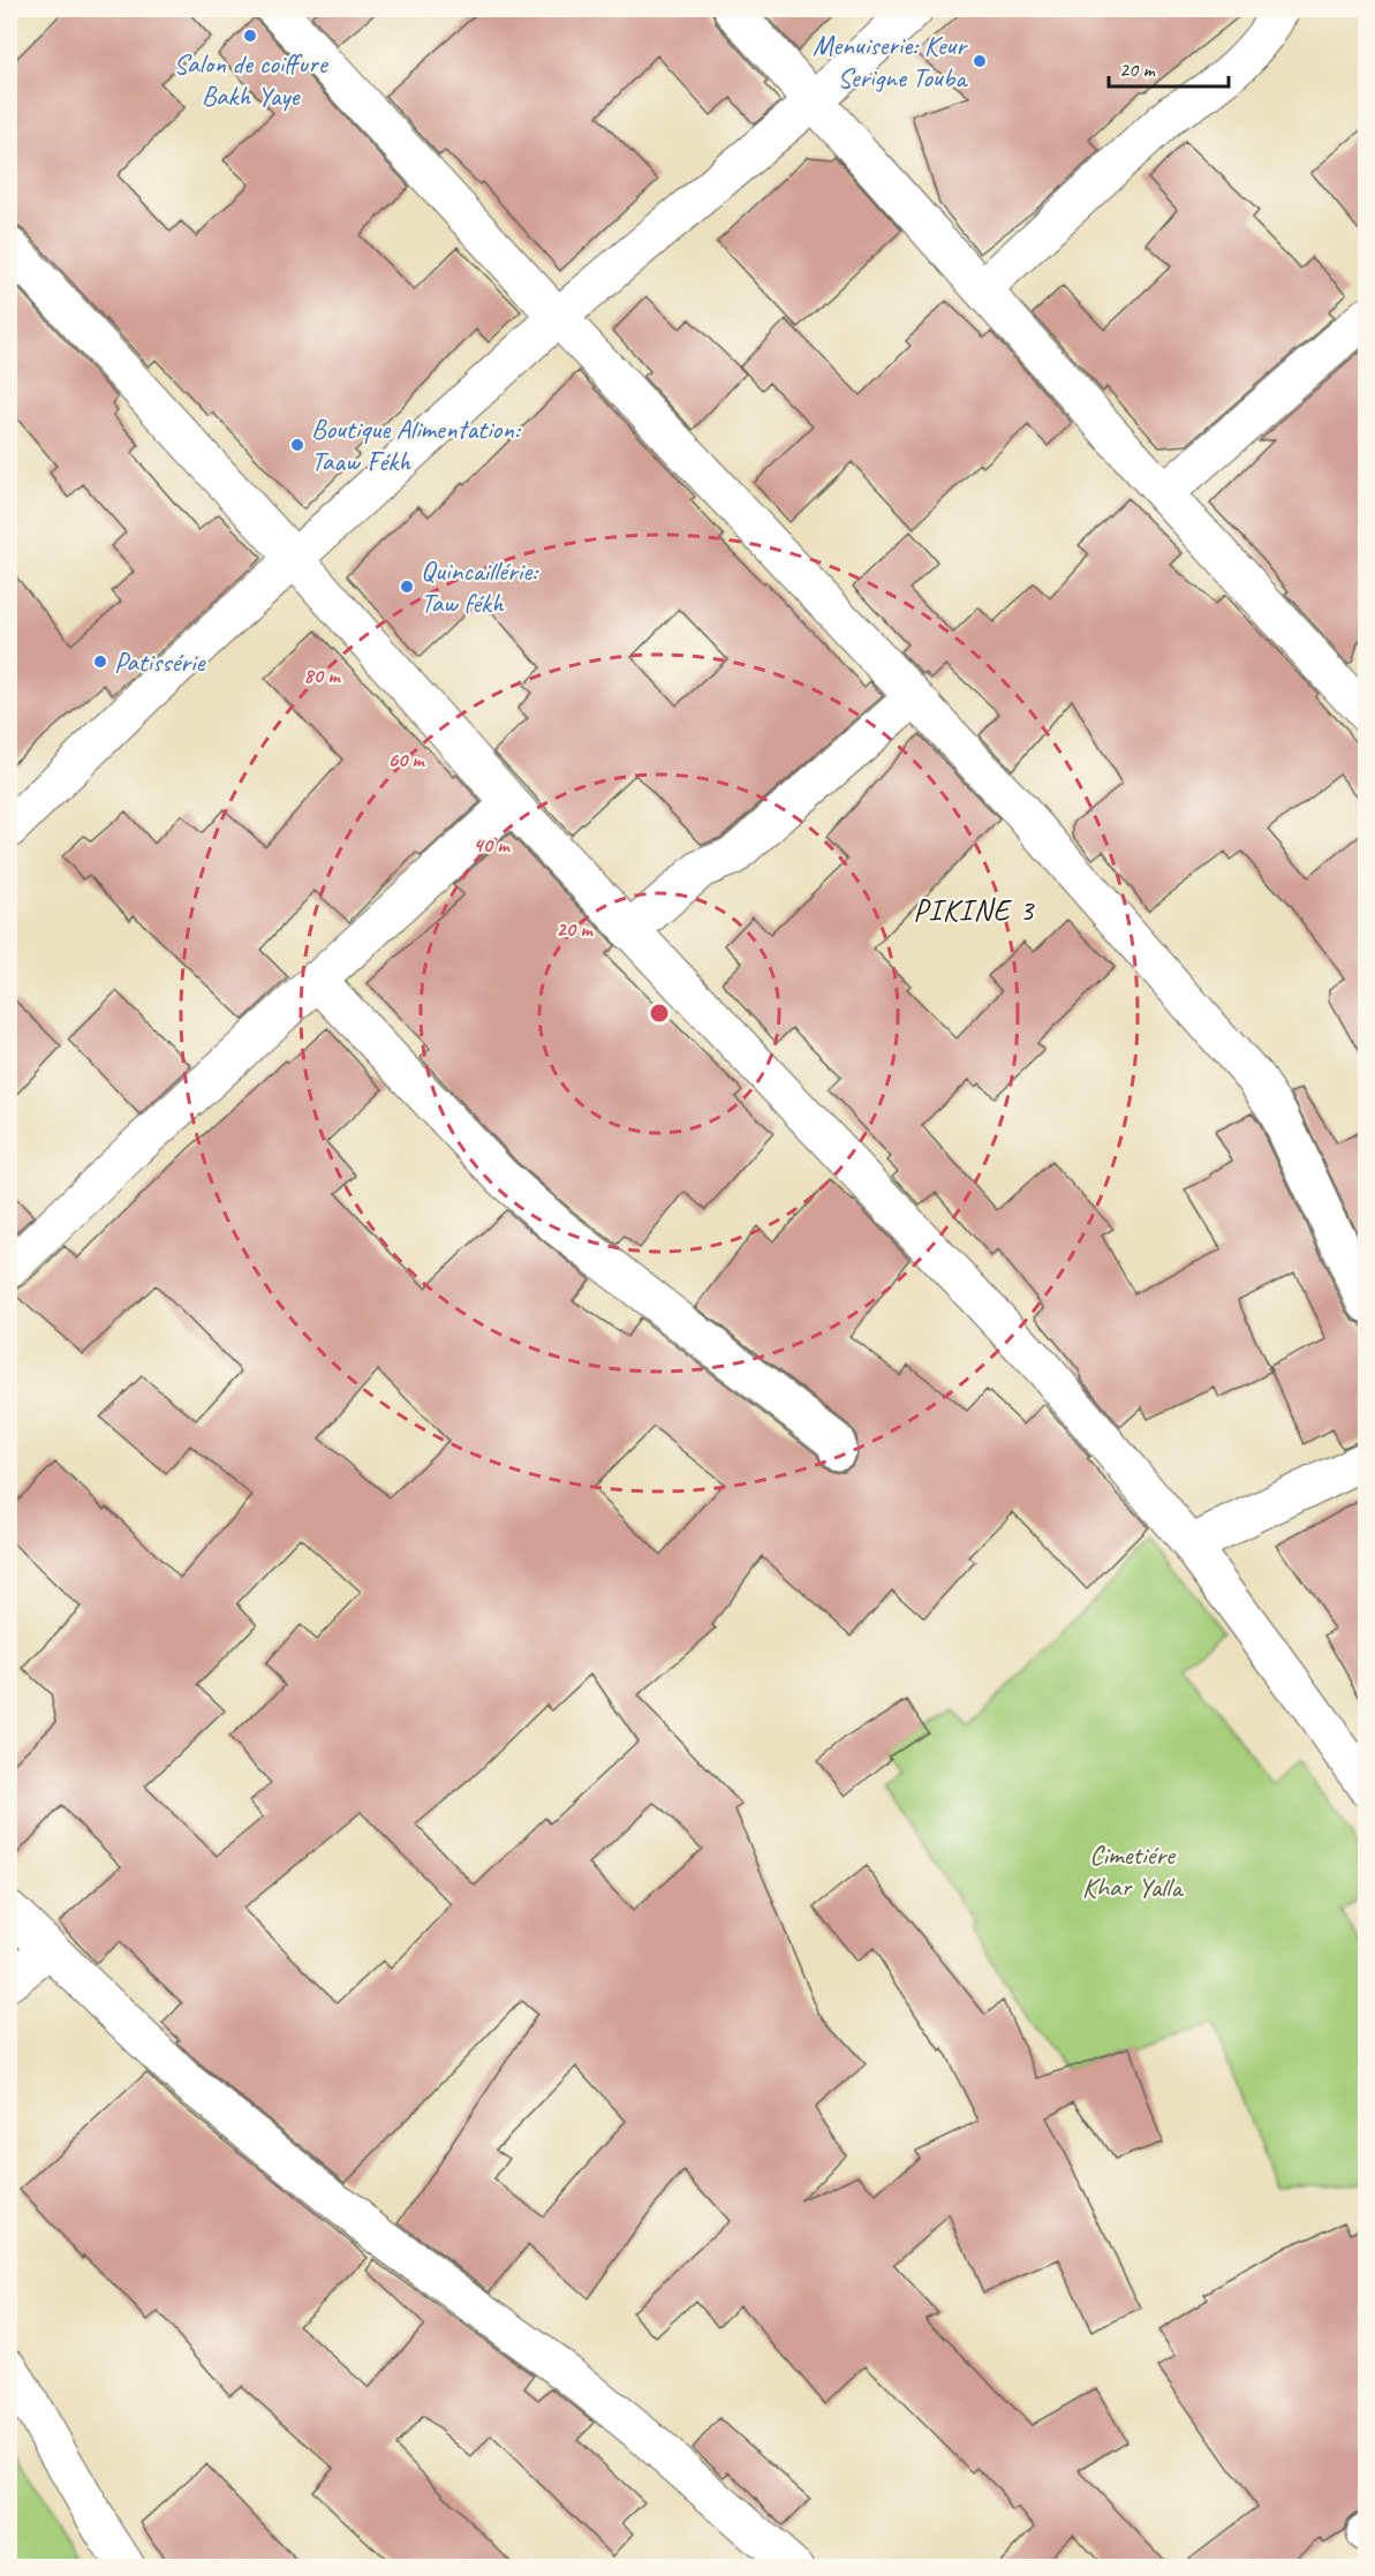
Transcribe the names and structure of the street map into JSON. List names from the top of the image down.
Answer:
{
  "districts": ["PIKINE 3"],
  "parks": ["Cimetiére Khar Yalla"],
  "places": [
    "Salon de coiffure Bakh Yaye",
    "Menuiserie: Keur Serigne Touba",
    "Boutique Alimentation: Taaw Fékh",
    "Quincaillérie: Taw fékh",
    "Patissérie"
  ],
  "scale_bar": "20 m",
  "rings": [
    "80 m",
    "60 m",
    "40 m",
    "20 m"
  ]
}
